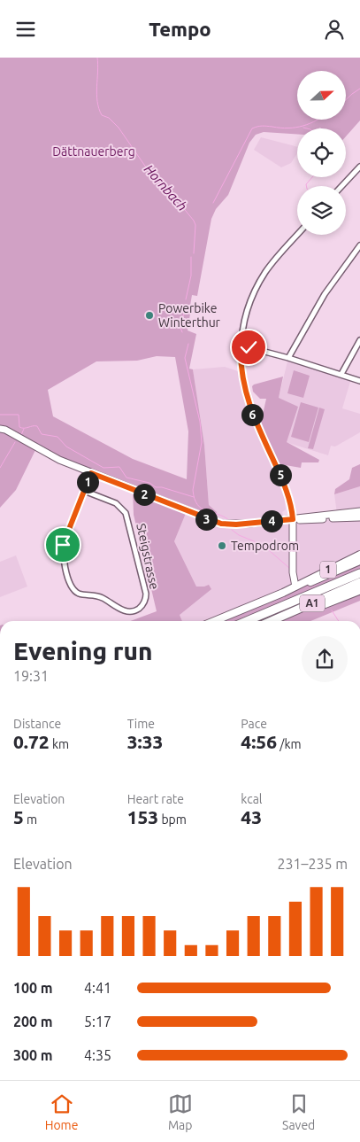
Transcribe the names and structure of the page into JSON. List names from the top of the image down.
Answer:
{
  "streets": {
    "highway": ["A1"],
    "main road": ["1"],
    "street": ["Steigstrasse"]
  },
  "water": ["Hornbach"],
  "parks": ["Dättnauerberg"],
  "places": ["Powerbike Winterthur", "Tempodrom"],
  "north": "right",
  "page": {
    "header": "Tempo",
    "pins": [
      "6",
      "5",
      "1",
      "2",
      "3",
      "4"
    ],
    "heading": ["Evening run", "19:31"],
    "stats": [
      ["Distance", "0.72 km"],
      ["Time", "3:33"],
      ["Pace", "4:56 /km"],
      ["Elevation", "5 m"],
      ["Heart rate", "153 bpm"],
      ["kcal", "43"]
    ],
    "chart": ["Elevation", "231–235 m"],
    "list": [
      {
        "name": "100 m",
        "note": "4:41"
      },
      {
        "name": "200 m",
        "note": "5:17"
      },
      {
        "name": "300 m",
        "note": "4:35"
      }
    ],
    "tabs": ["Home", "Map", "Saved"]
  }
}
